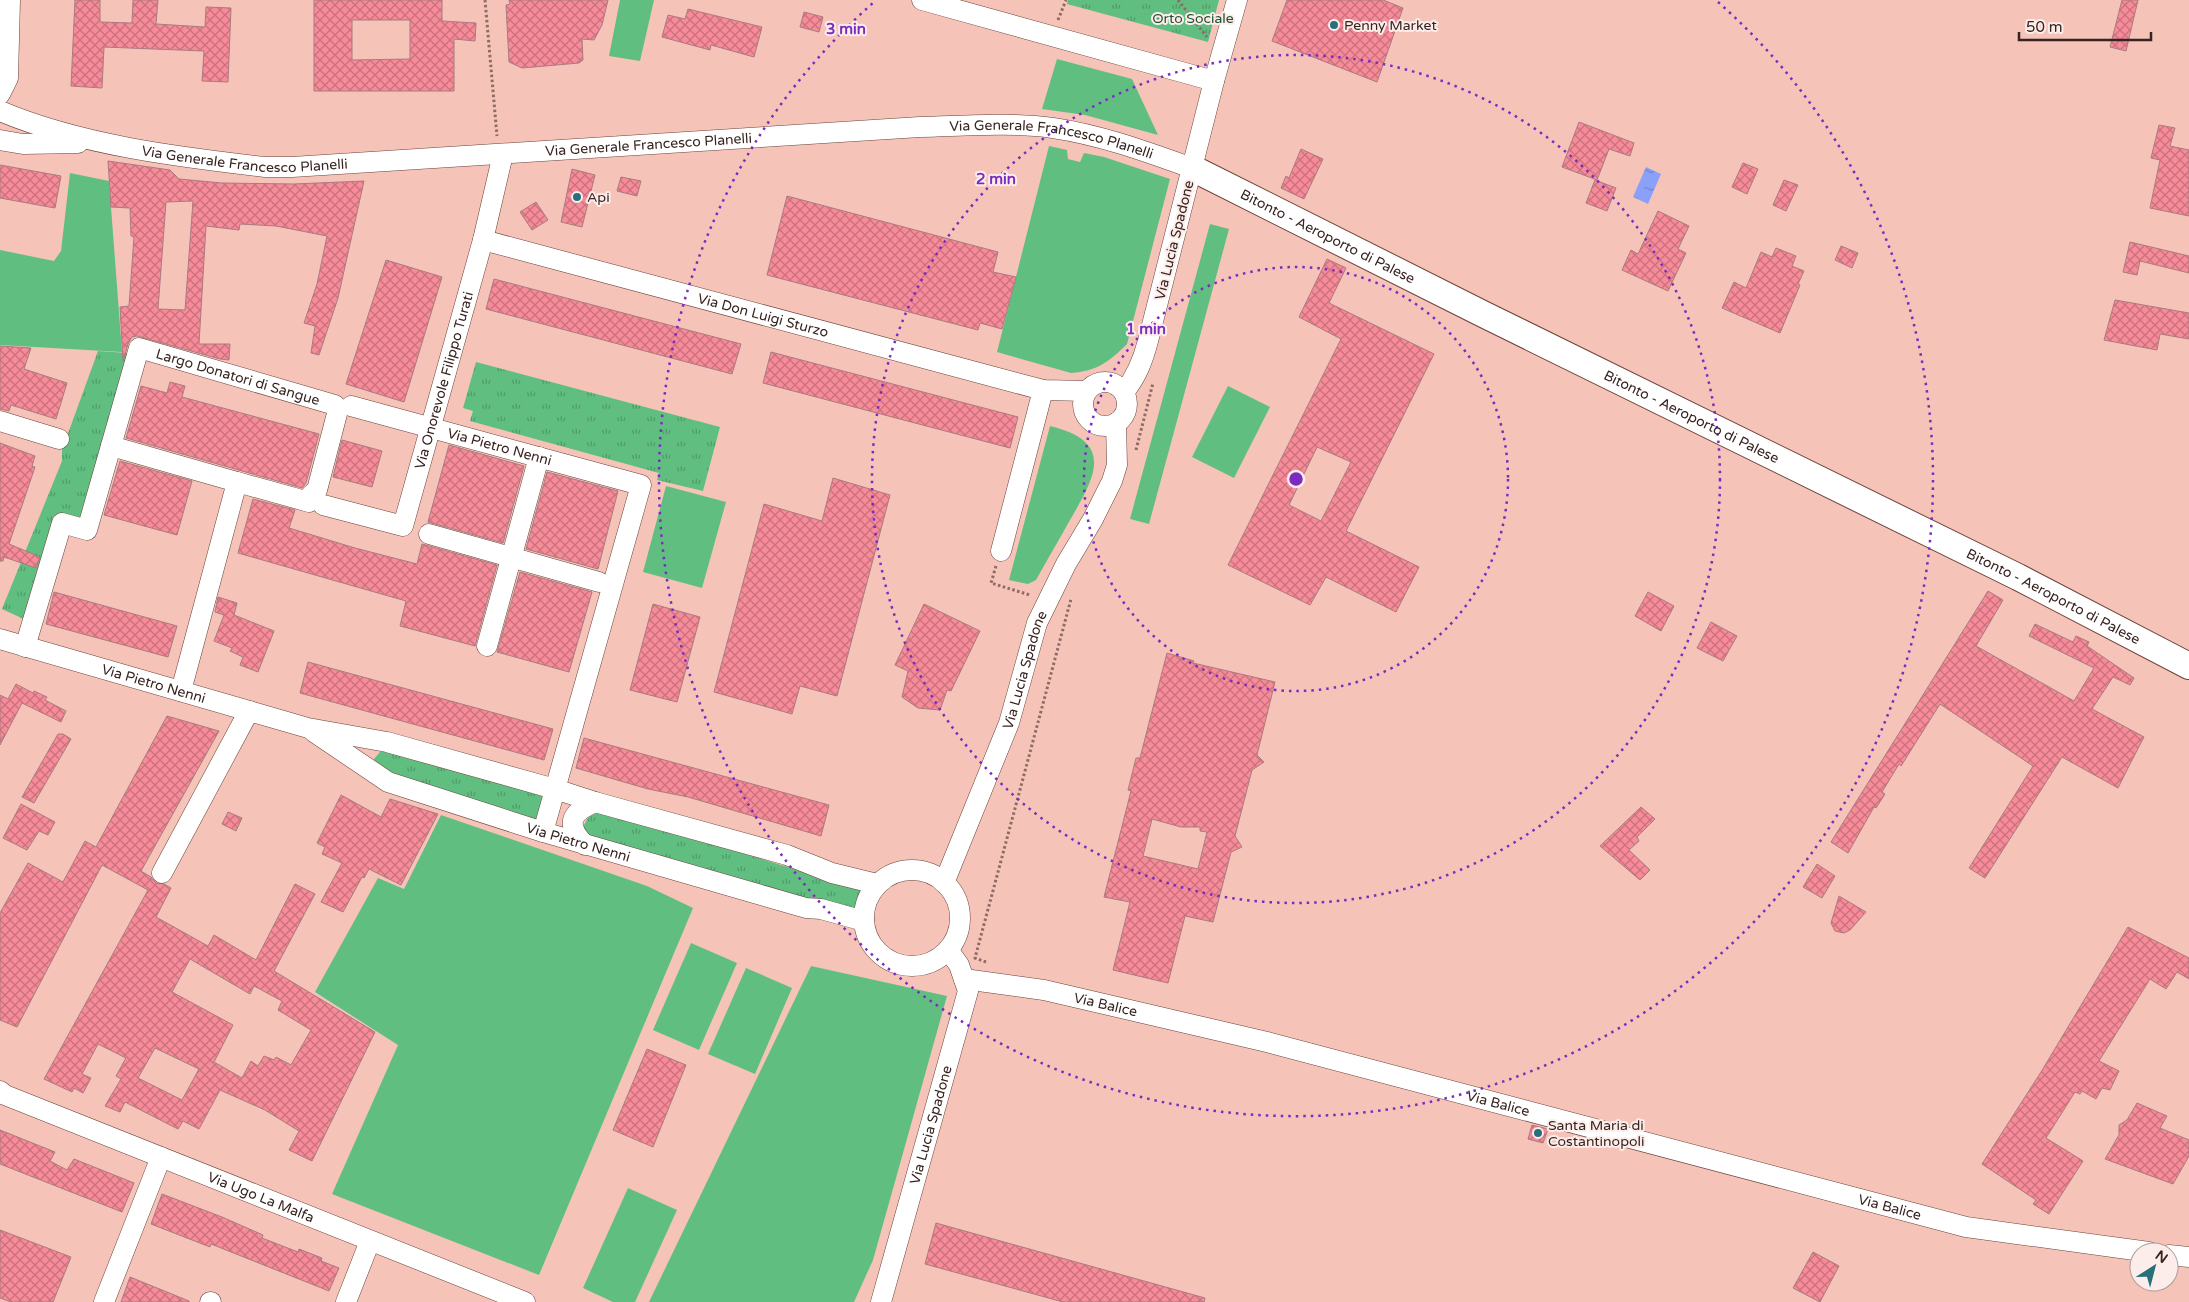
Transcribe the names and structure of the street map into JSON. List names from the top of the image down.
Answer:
{
  "streets": {
    "main road": ["Bitonto - Aeroporto di Palese"],
    "street": [
      "Via Generale Francesco Planelli",
      "Via Lucia Spadone",
      "Via Don Luigi Sturzo",
      "Largo Donatori di Sangue",
      "Via Onorevole Filippo Turati",
      "Via Pietro Nenni",
      "Via Balice",
      "Via Ugo La Malfa"
    ]
  },
  "crossings": [
    ["Via Generale Francesco Planelli", "Bitonto - Aeroporto di Palese"],
    ["Via Generale Francesco Planelli", "Via Lucia Spadone"],
    ["Via Generale Francesco Planelli", "Via Onorevole Filippo Turati"],
    ["Bitonto - Aeroporto di Palese", "Via Lucia Spadone"],
    ["Via Lucia Spadone", "Via Pietro Nenni"],
    ["Via Lucia Spadone", "Via Balice"],
    ["Via Don Luigi Sturzo", "Via Onorevole Filippo Turati"],
    ["Largo Donatori di Sangue", "Via Pietro Nenni"],
    ["Via Onorevole Filippo Turati", "Via Pietro Nenni"]
  ],
  "parks": ["Orto Sociale"],
  "places": ["Penny Market", "Api", "Santa Maria di Costantinopoli"],
  "scale_bar": "50 m",
  "north": "top right",
  "rings": ["3 min", "2 min", "1 min"]
}
